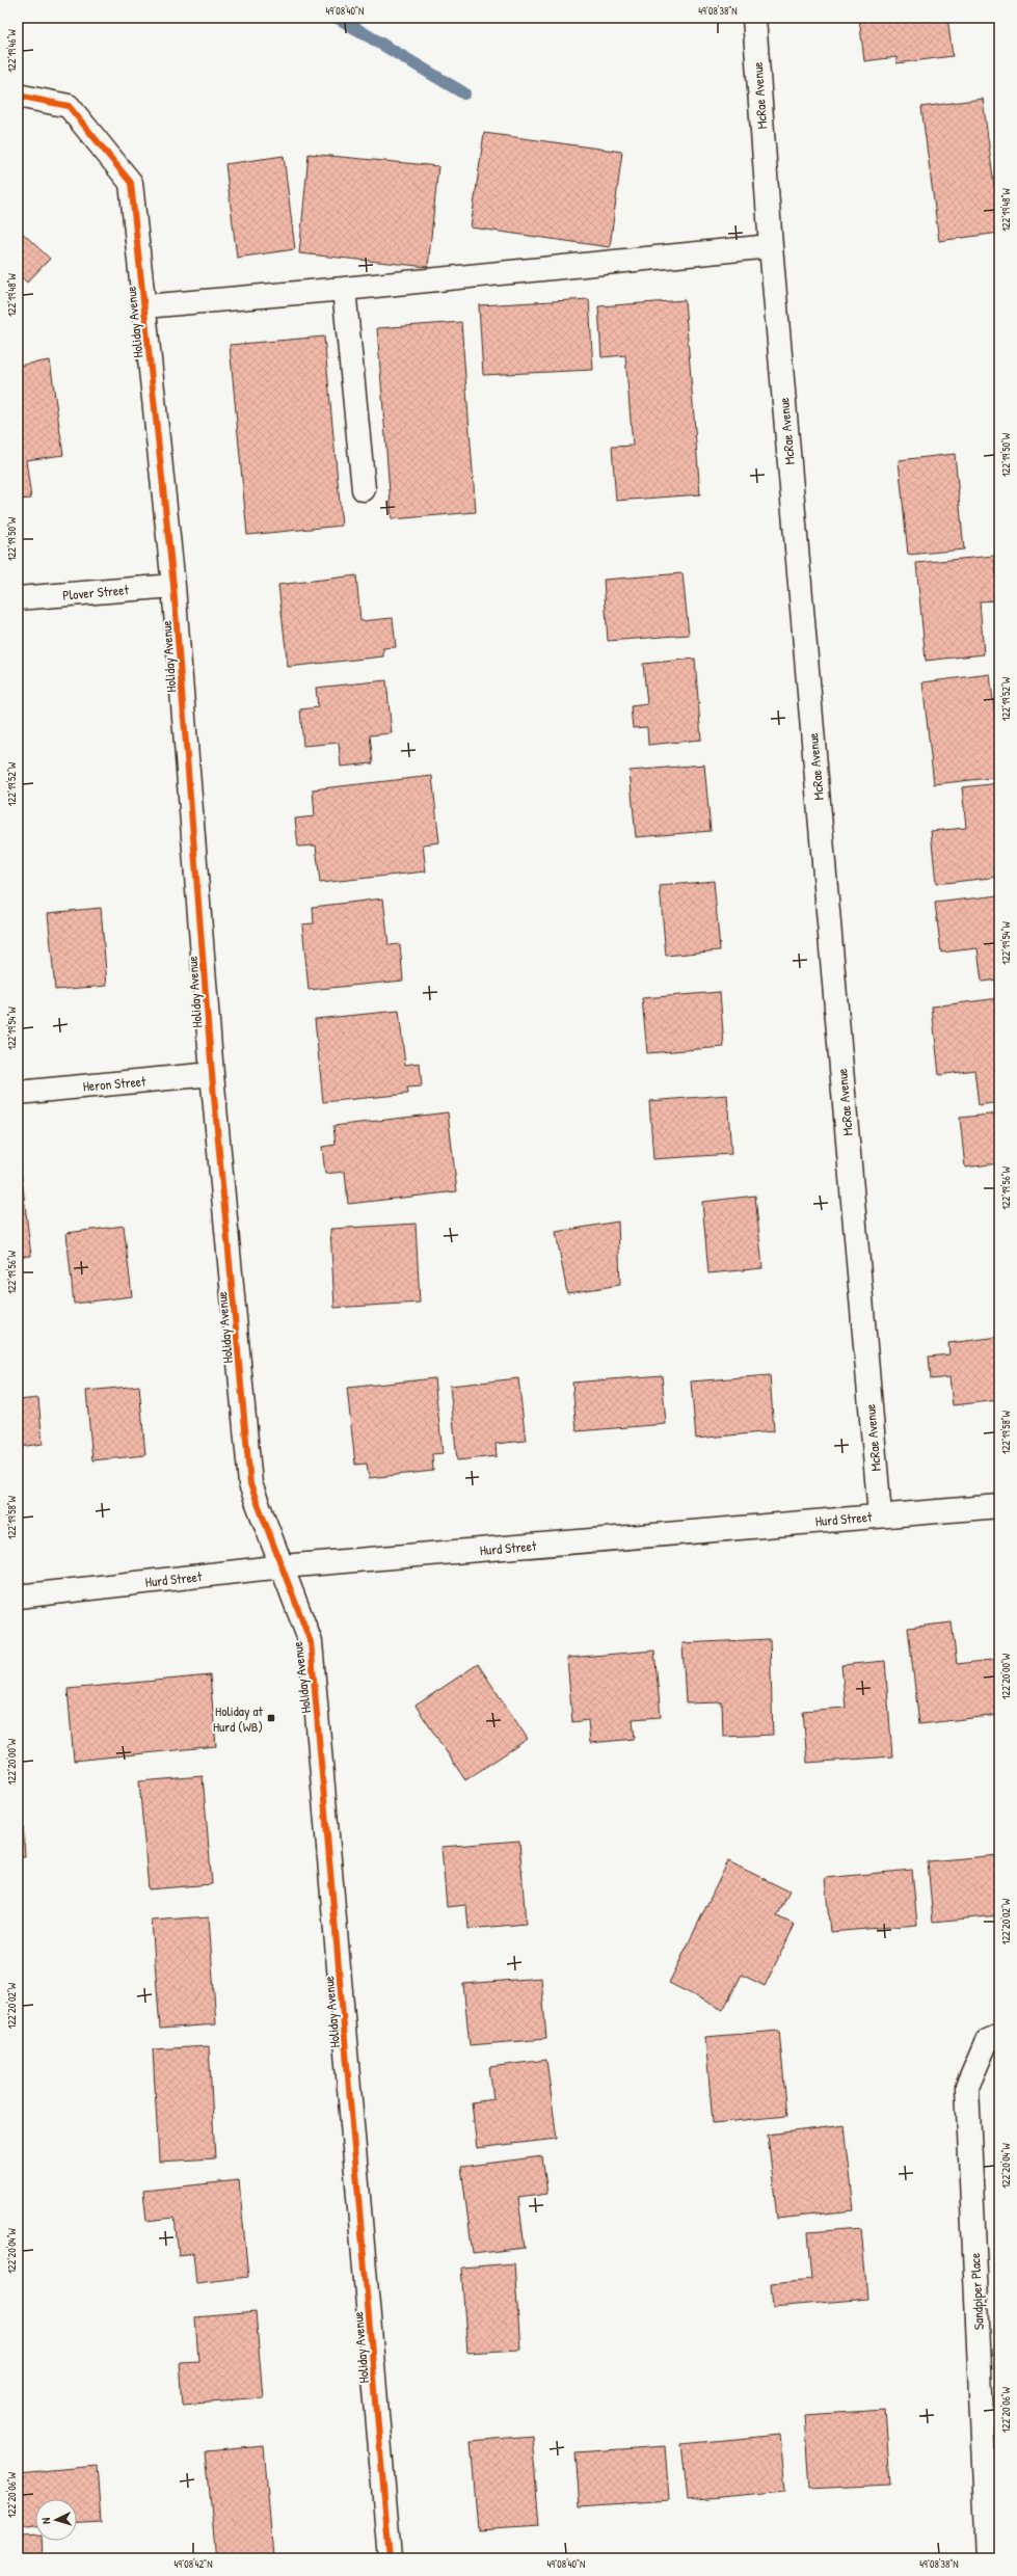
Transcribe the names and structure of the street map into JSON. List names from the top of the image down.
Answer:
{
  "streets": {
    "street": [
      "McRae Avenue",
      "Holiday Avenue",
      "Plover Street",
      "Heron Street",
      "Hurd Street",
      "Sandpiper Place"
    ]
  },
  "crossings": [
    ["McRae Avenue", "Hurd Street"],
    ["Holiday Avenue", "Plover Street"],
    ["Holiday Avenue", "Heron Street"],
    ["Holiday Avenue", "Hurd Street"]
  ],
  "places": {
    "transit": ["Holiday at Hurd (WB)"]
  },
  "north": "left",
  "coordinates": [
    "49°08'40\"N",
    "49°08'38\"N",
    "122°19'46\"W",
    "122°19'48\"W",
    "122°19'50\"W",
    "122°19'52\"W",
    "122°19'54\"W",
    "122°19'56\"W",
    "122°19'58\"W",
    "122°20'00\"W",
    "122°20'02\"W",
    "122°20'04\"W",
    "122°20'06\"W",
    "49°08'42\"N"
  ]
}
